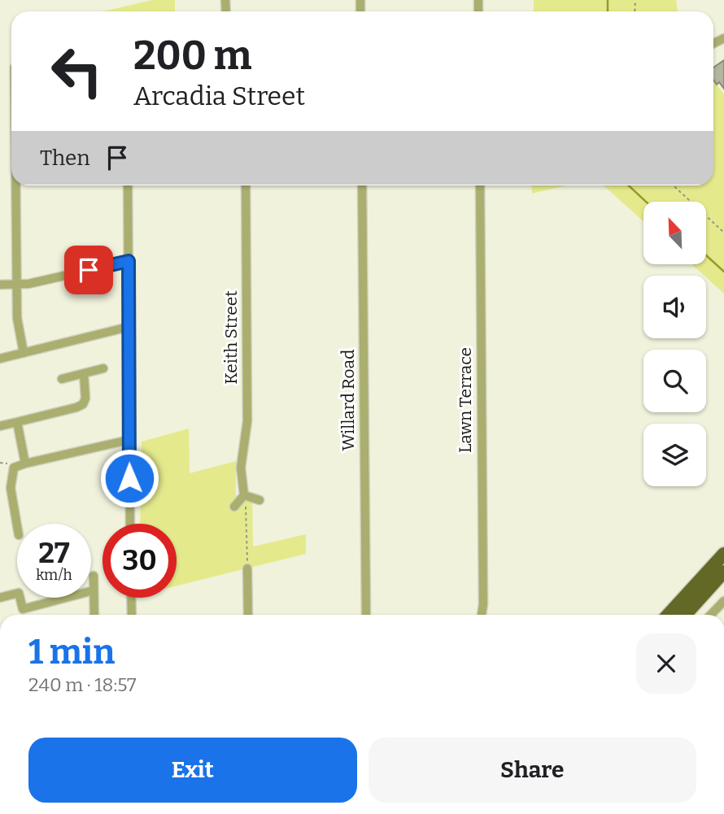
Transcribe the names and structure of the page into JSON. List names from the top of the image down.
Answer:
{
  "streets": {
    "street": ["Keith Street", "Willard Road", "Lawn Terrace"]
  },
  "north": "top left",
  "page": {
    "turn": ["200 m", "Arcadia Street"],
    "then": "Then",
    "speed": "27 km/h",
    "limit": "30",
    "heading": ["1 min", "240 m · 18:57"],
    "buttons": ["Exit", "Share"]
  }
}
